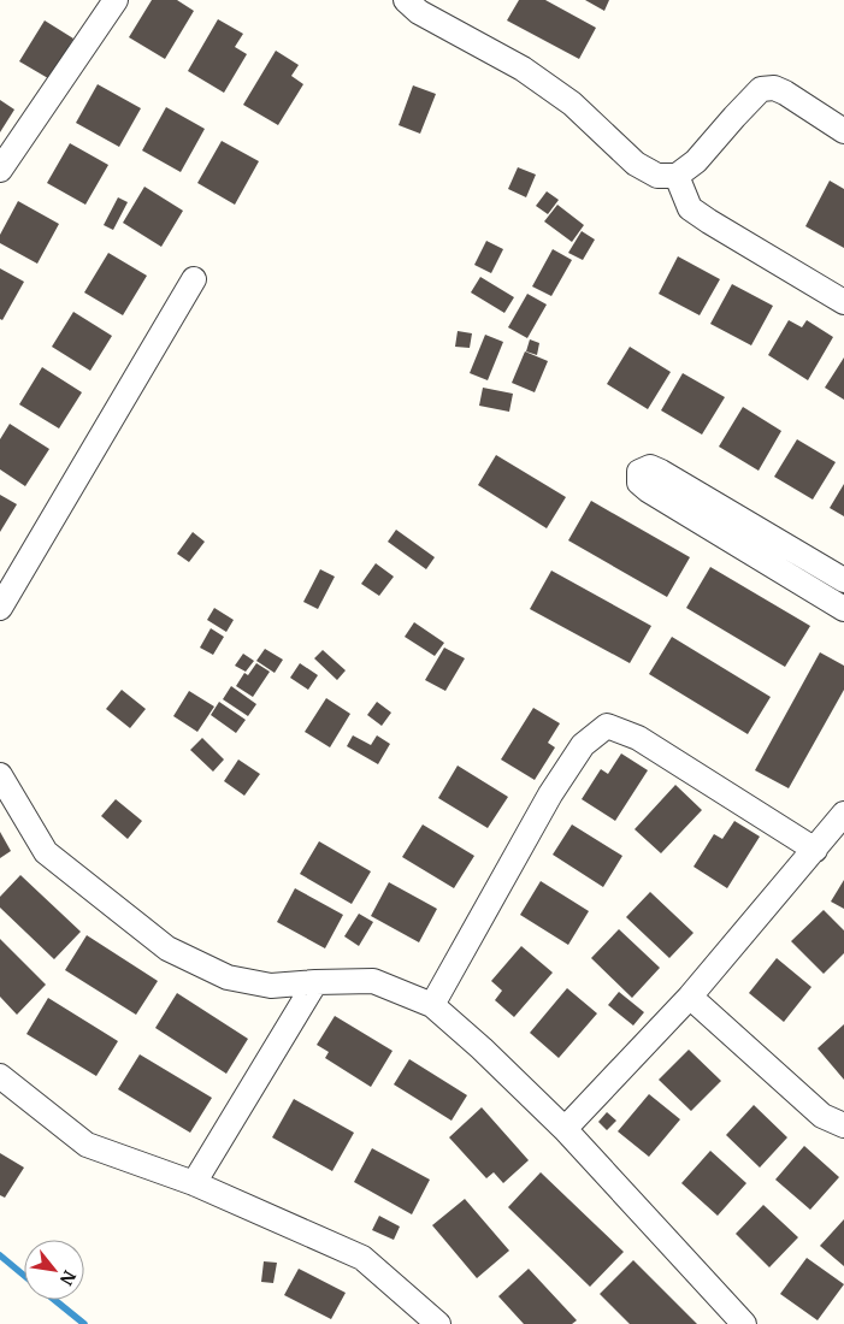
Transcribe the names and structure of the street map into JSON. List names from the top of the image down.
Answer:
{
  "north": "bottom right"
}
